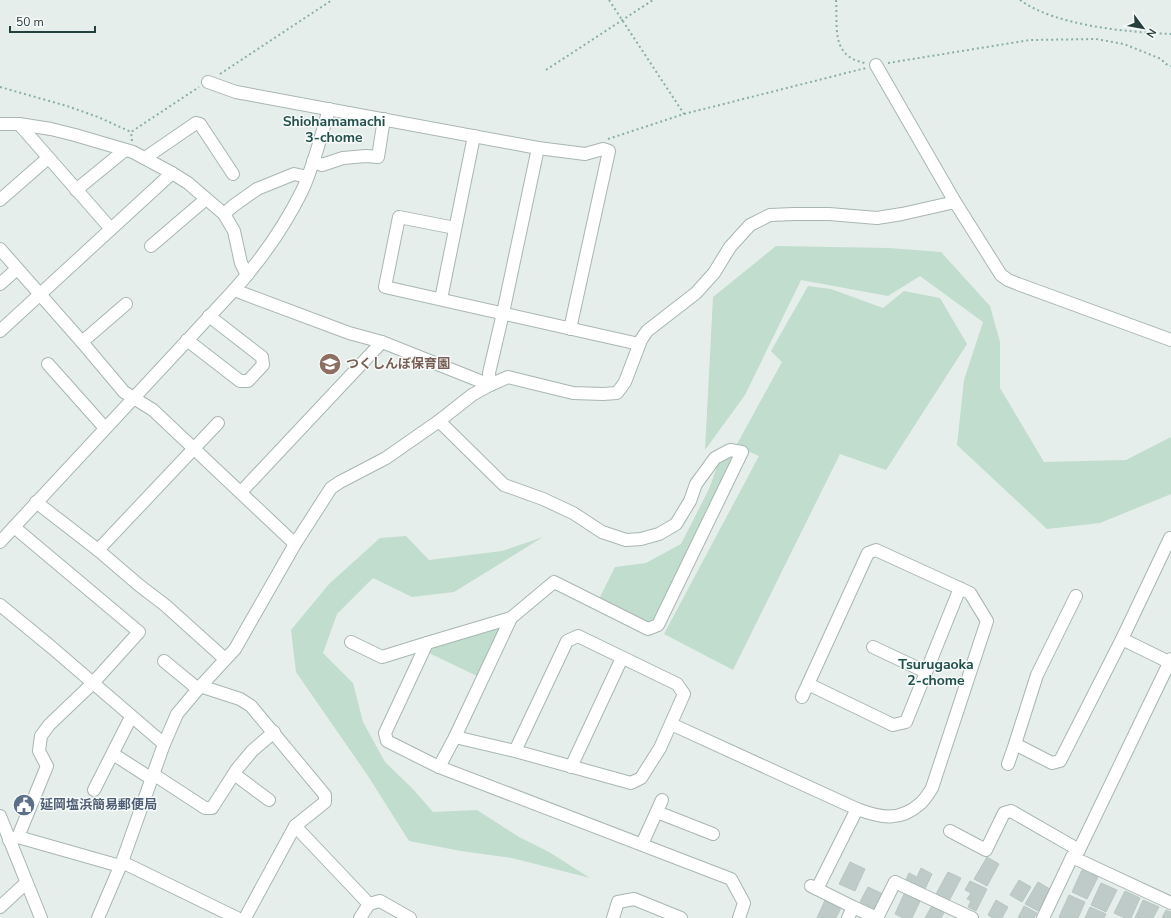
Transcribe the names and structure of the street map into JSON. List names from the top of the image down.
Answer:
{
  "districts": ["Shiohamamachi 3-chome", "Tsurugaoka 2-chome"],
  "places": {
    "school or university": ["つくしんぼ保育園"],
    "public building": ["延岡塩浜簡易郵便局"]
  },
  "scale_bar": "50 m",
  "north": "bottom right"
}
